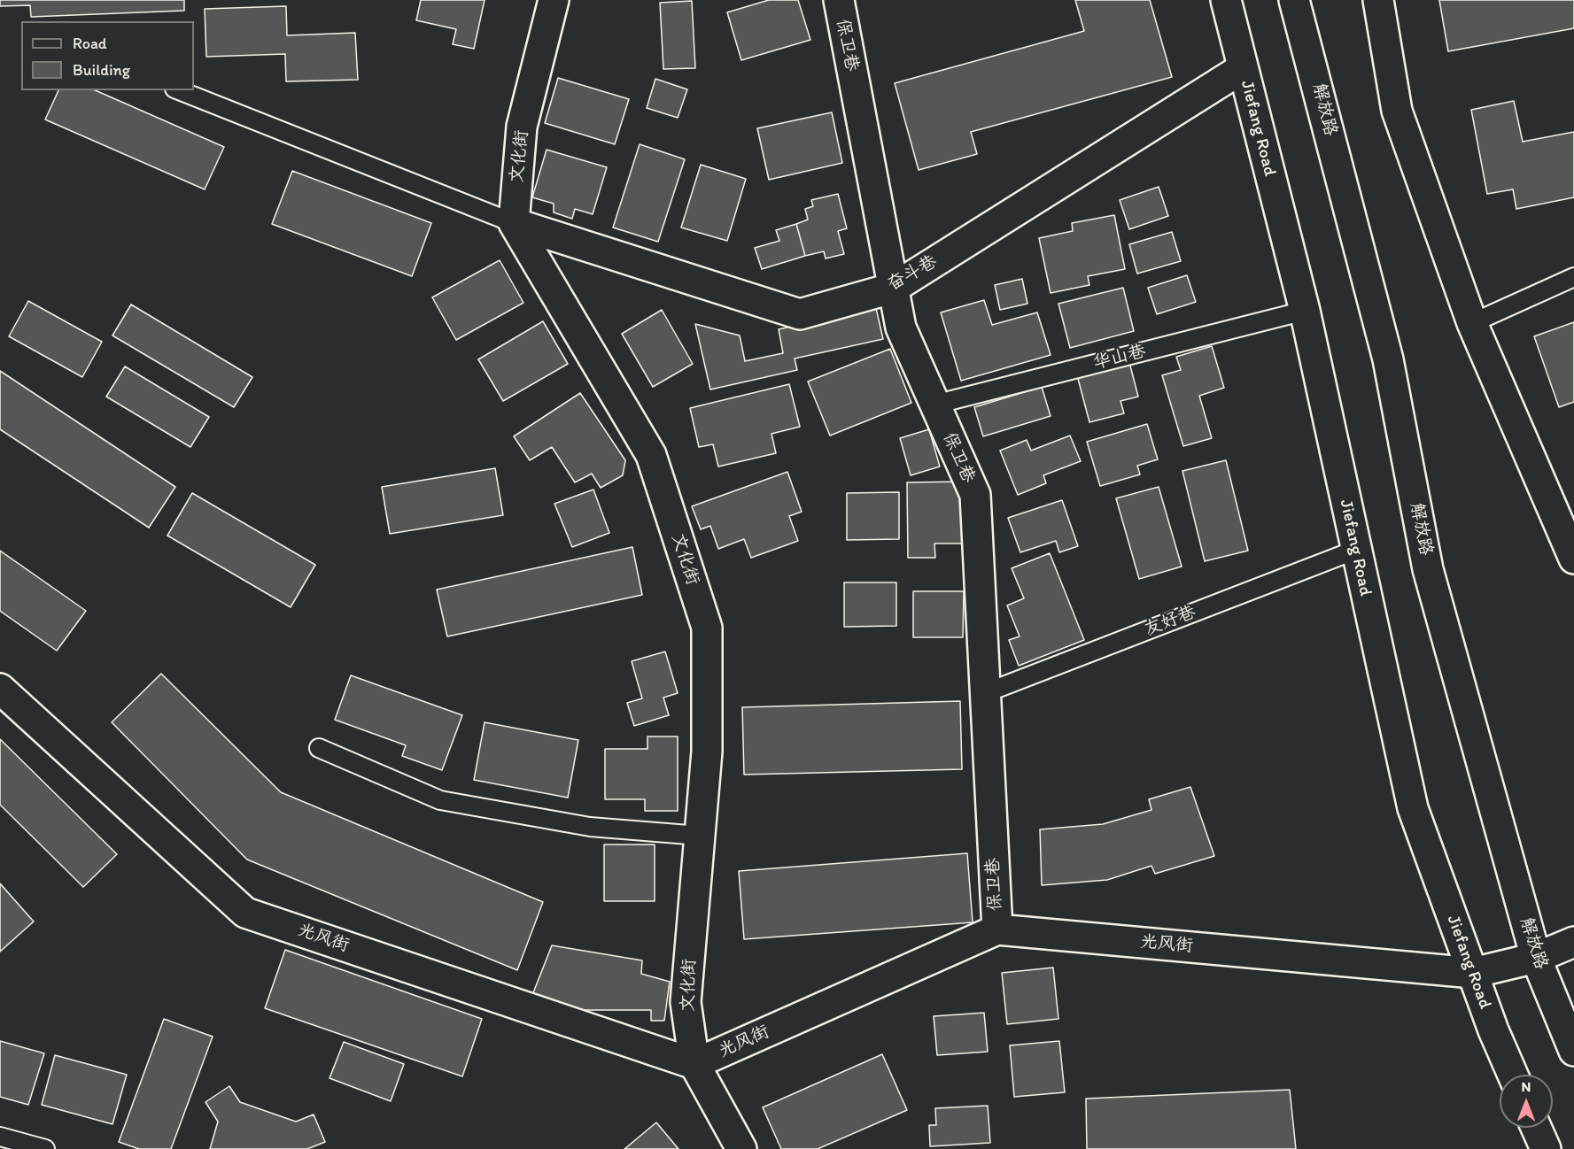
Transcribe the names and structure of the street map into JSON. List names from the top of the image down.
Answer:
{
  "streets": {
    "street": [
      "保卫巷",
      "解放路",
      "Jiefang Road",
      "文化街",
      "奋斗巷",
      "光风街"
    ],
    "lane": ["华山巷", "友好巷"]
  },
  "crossings": [
    ["保卫巷", "奋斗巷"],
    ["保卫巷", "华山巷"],
    ["保卫巷", "友好巷"],
    ["保卫巷", "光风街"],
    ["解放路", "光风街"],
    ["Jiefang Road", "奋斗巷"],
    ["Jiefang Road", "华山巷"],
    ["Jiefang Road", "友好巷"],
    ["Jiefang Road", "光风街"],
    ["文化街", "奋斗巷"],
    ["文化街", "光风街"]
  ],
  "legend": ["Road", "Building"],
  "north": "top"
}
